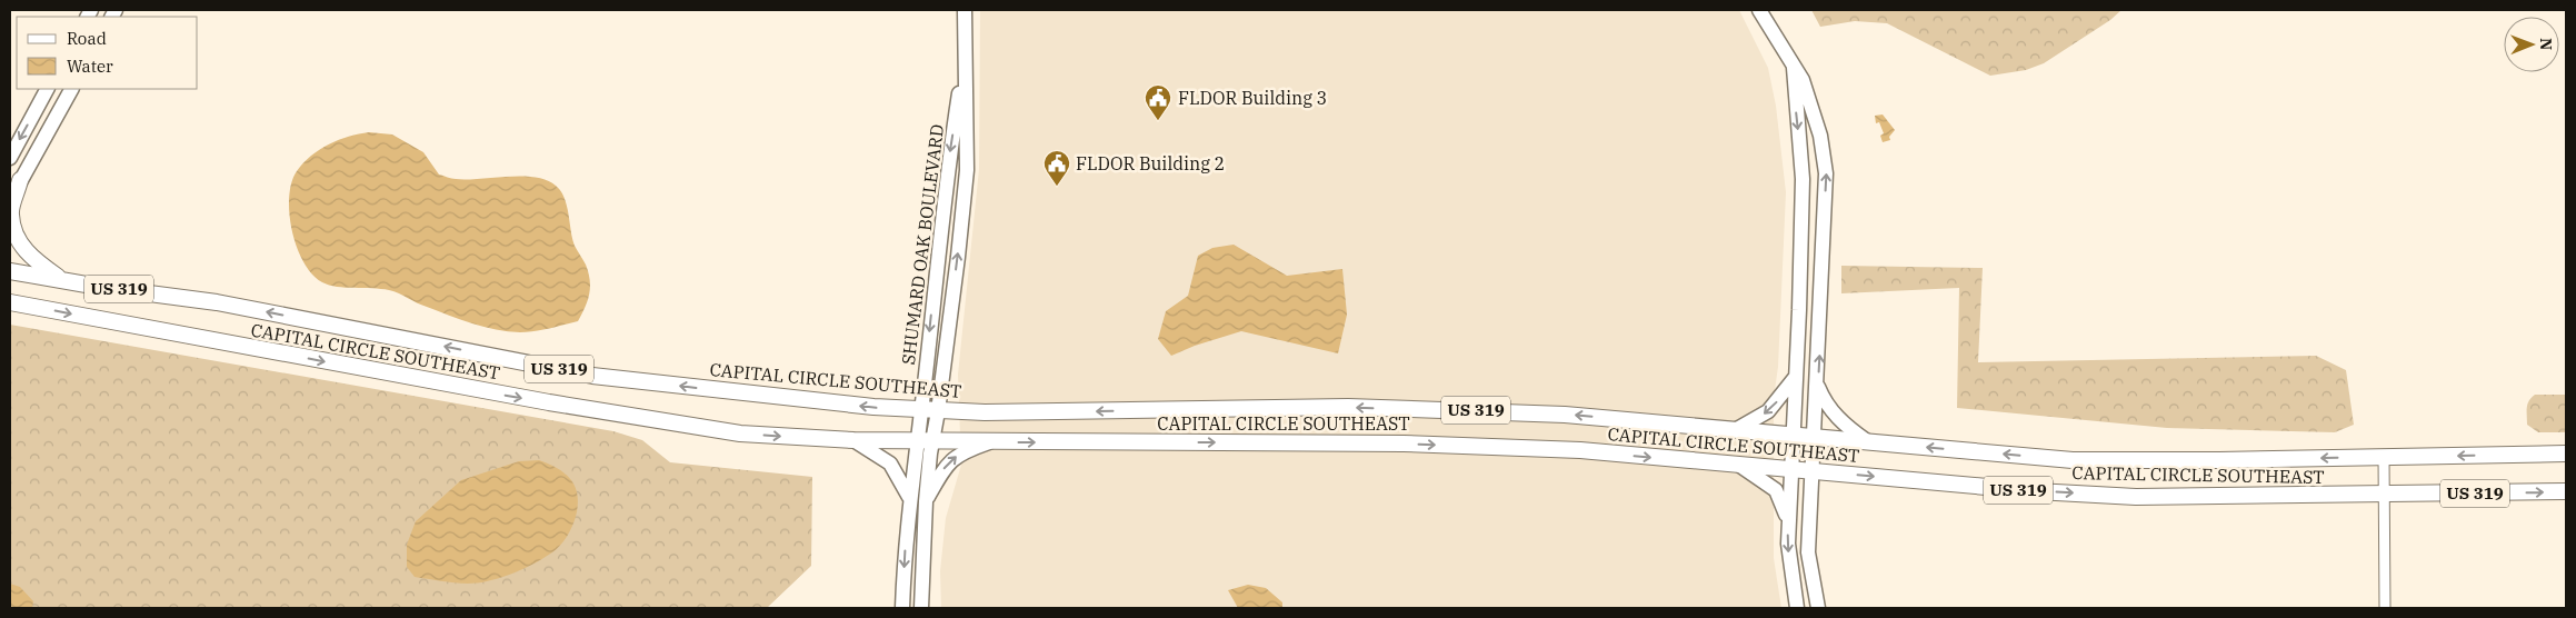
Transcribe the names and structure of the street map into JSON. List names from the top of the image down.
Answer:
{
  "streets": {
    "main road": ["US 319", "CAPITAL CIRCLE SOUTHEAST"],
    "street": ["SHUMARD OAK BOULEVARD"]
  },
  "crossings": [
    ["SHUMARD OAK BOULEVARD", "CAPITAL CIRCLE SOUTHEAST"]
  ],
  "places": {
    "public building": ["FLDOR Building 3", "FLDOR Building 2"]
  },
  "legend": ["Road", "Water"],
  "north": "right"
}
